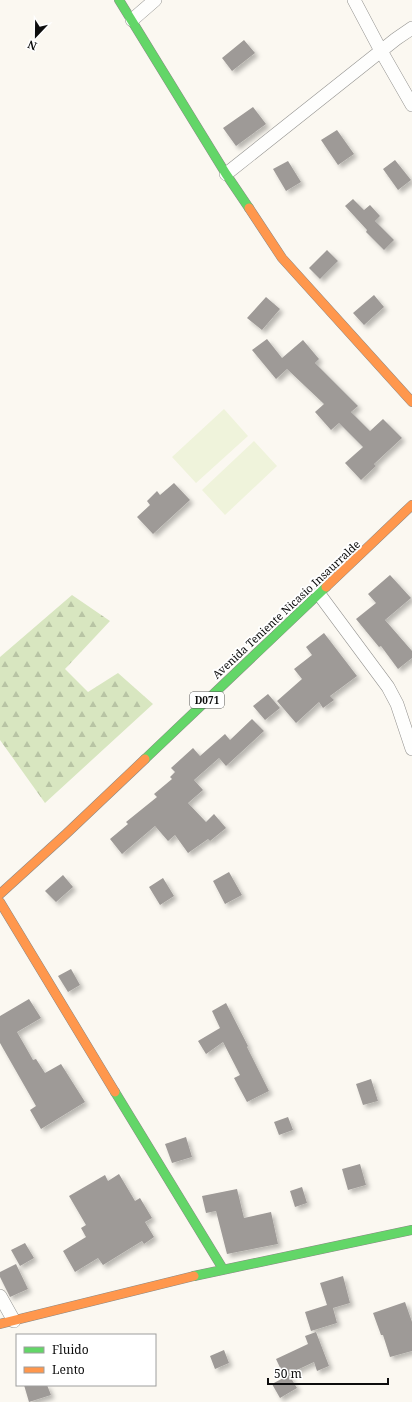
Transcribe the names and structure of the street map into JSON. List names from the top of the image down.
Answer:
{
  "streets": {
    "street": ["Avenida Teniente Nicasio Insaurralde", "D071"]
  },
  "legend": ["Fluido", "Lento"],
  "scale_bar": "50 m",
  "north": "bottom"
}
